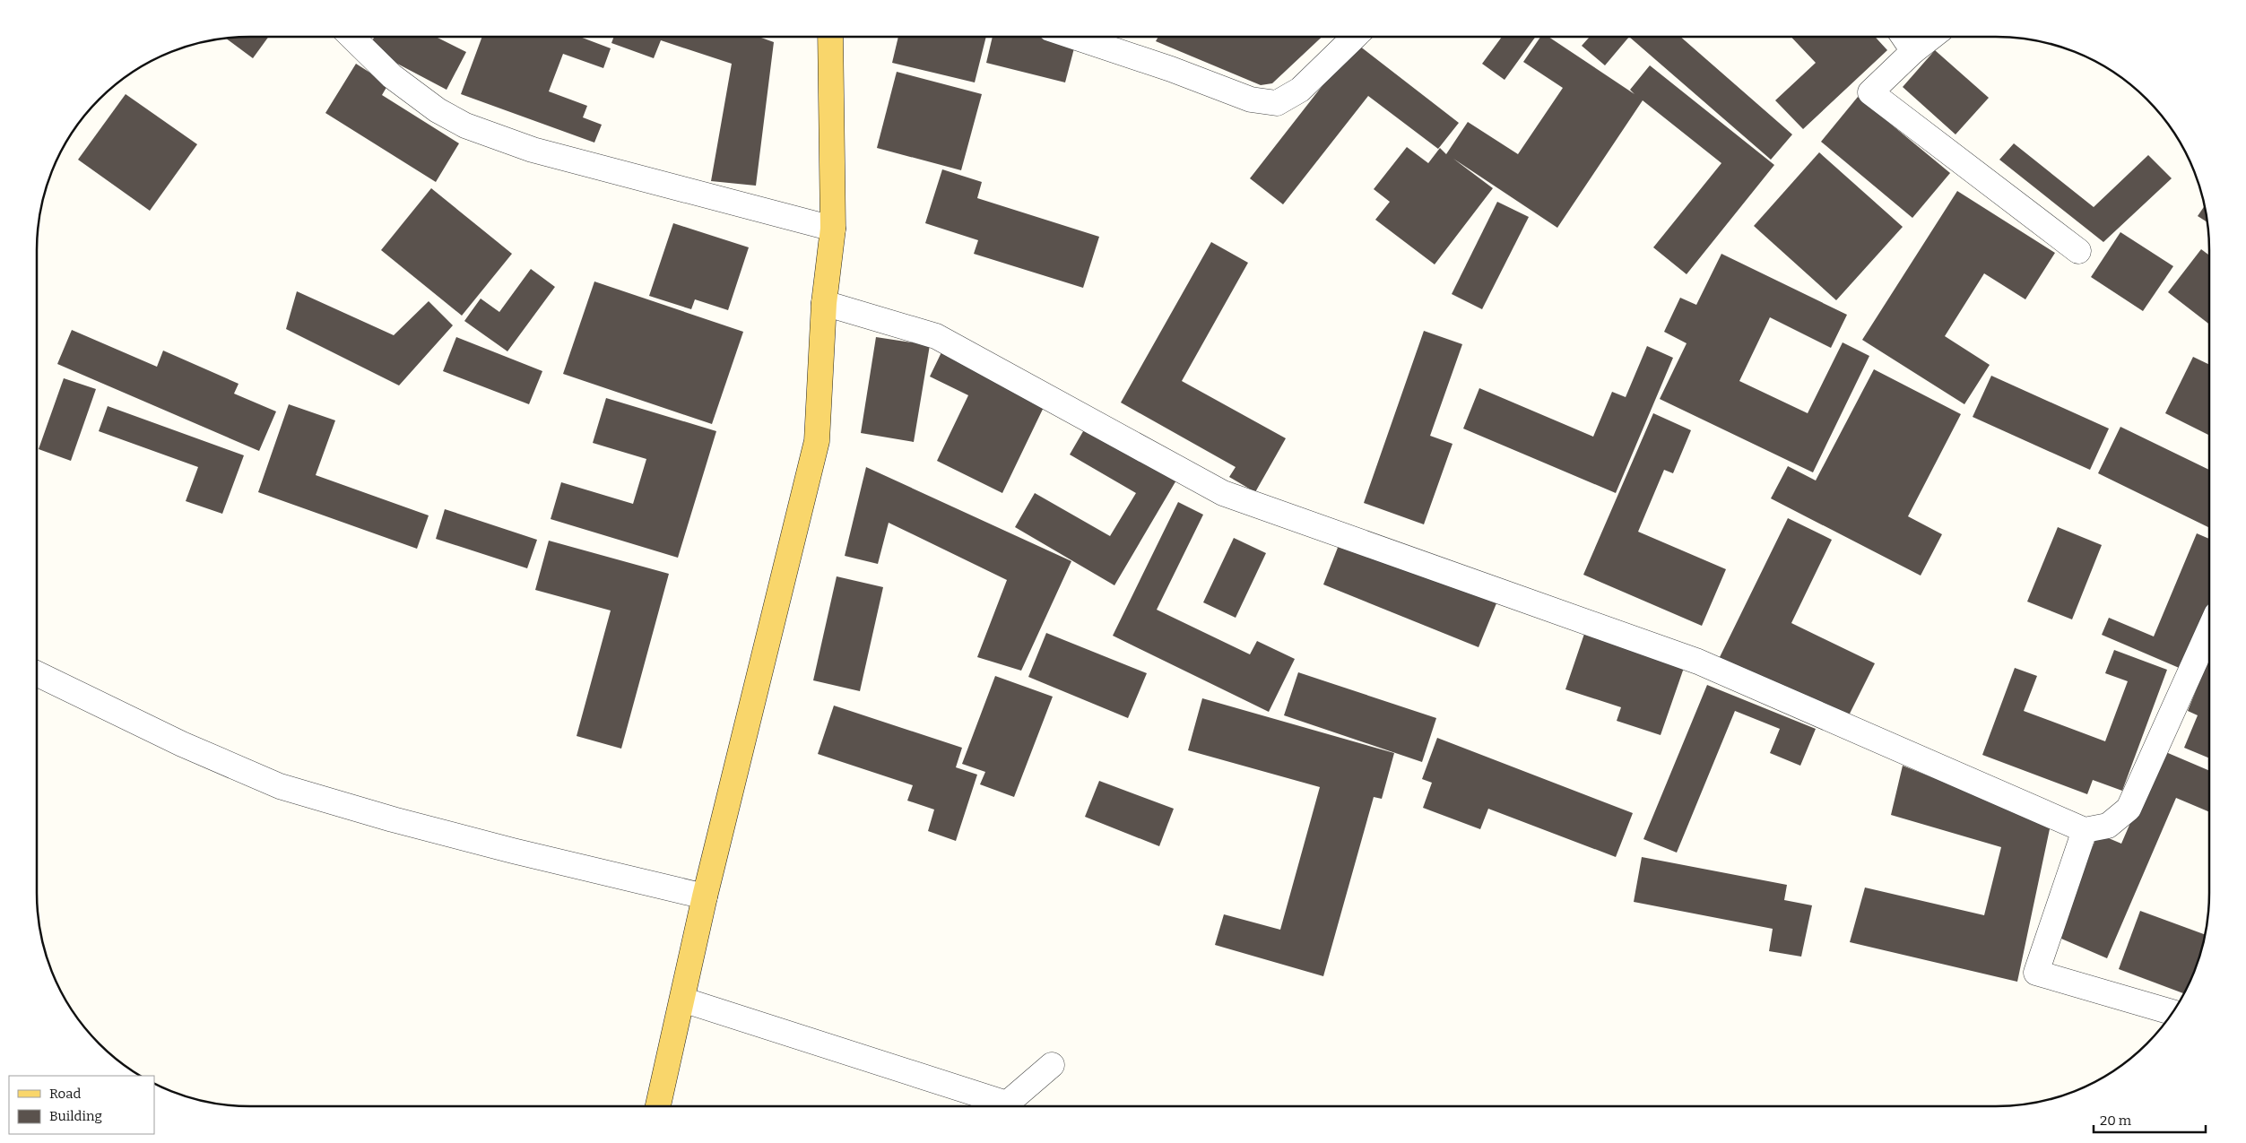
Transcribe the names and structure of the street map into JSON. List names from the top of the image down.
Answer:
{
  "legend": ["Road", "Building"],
  "scale_bar": "20 m"
}
